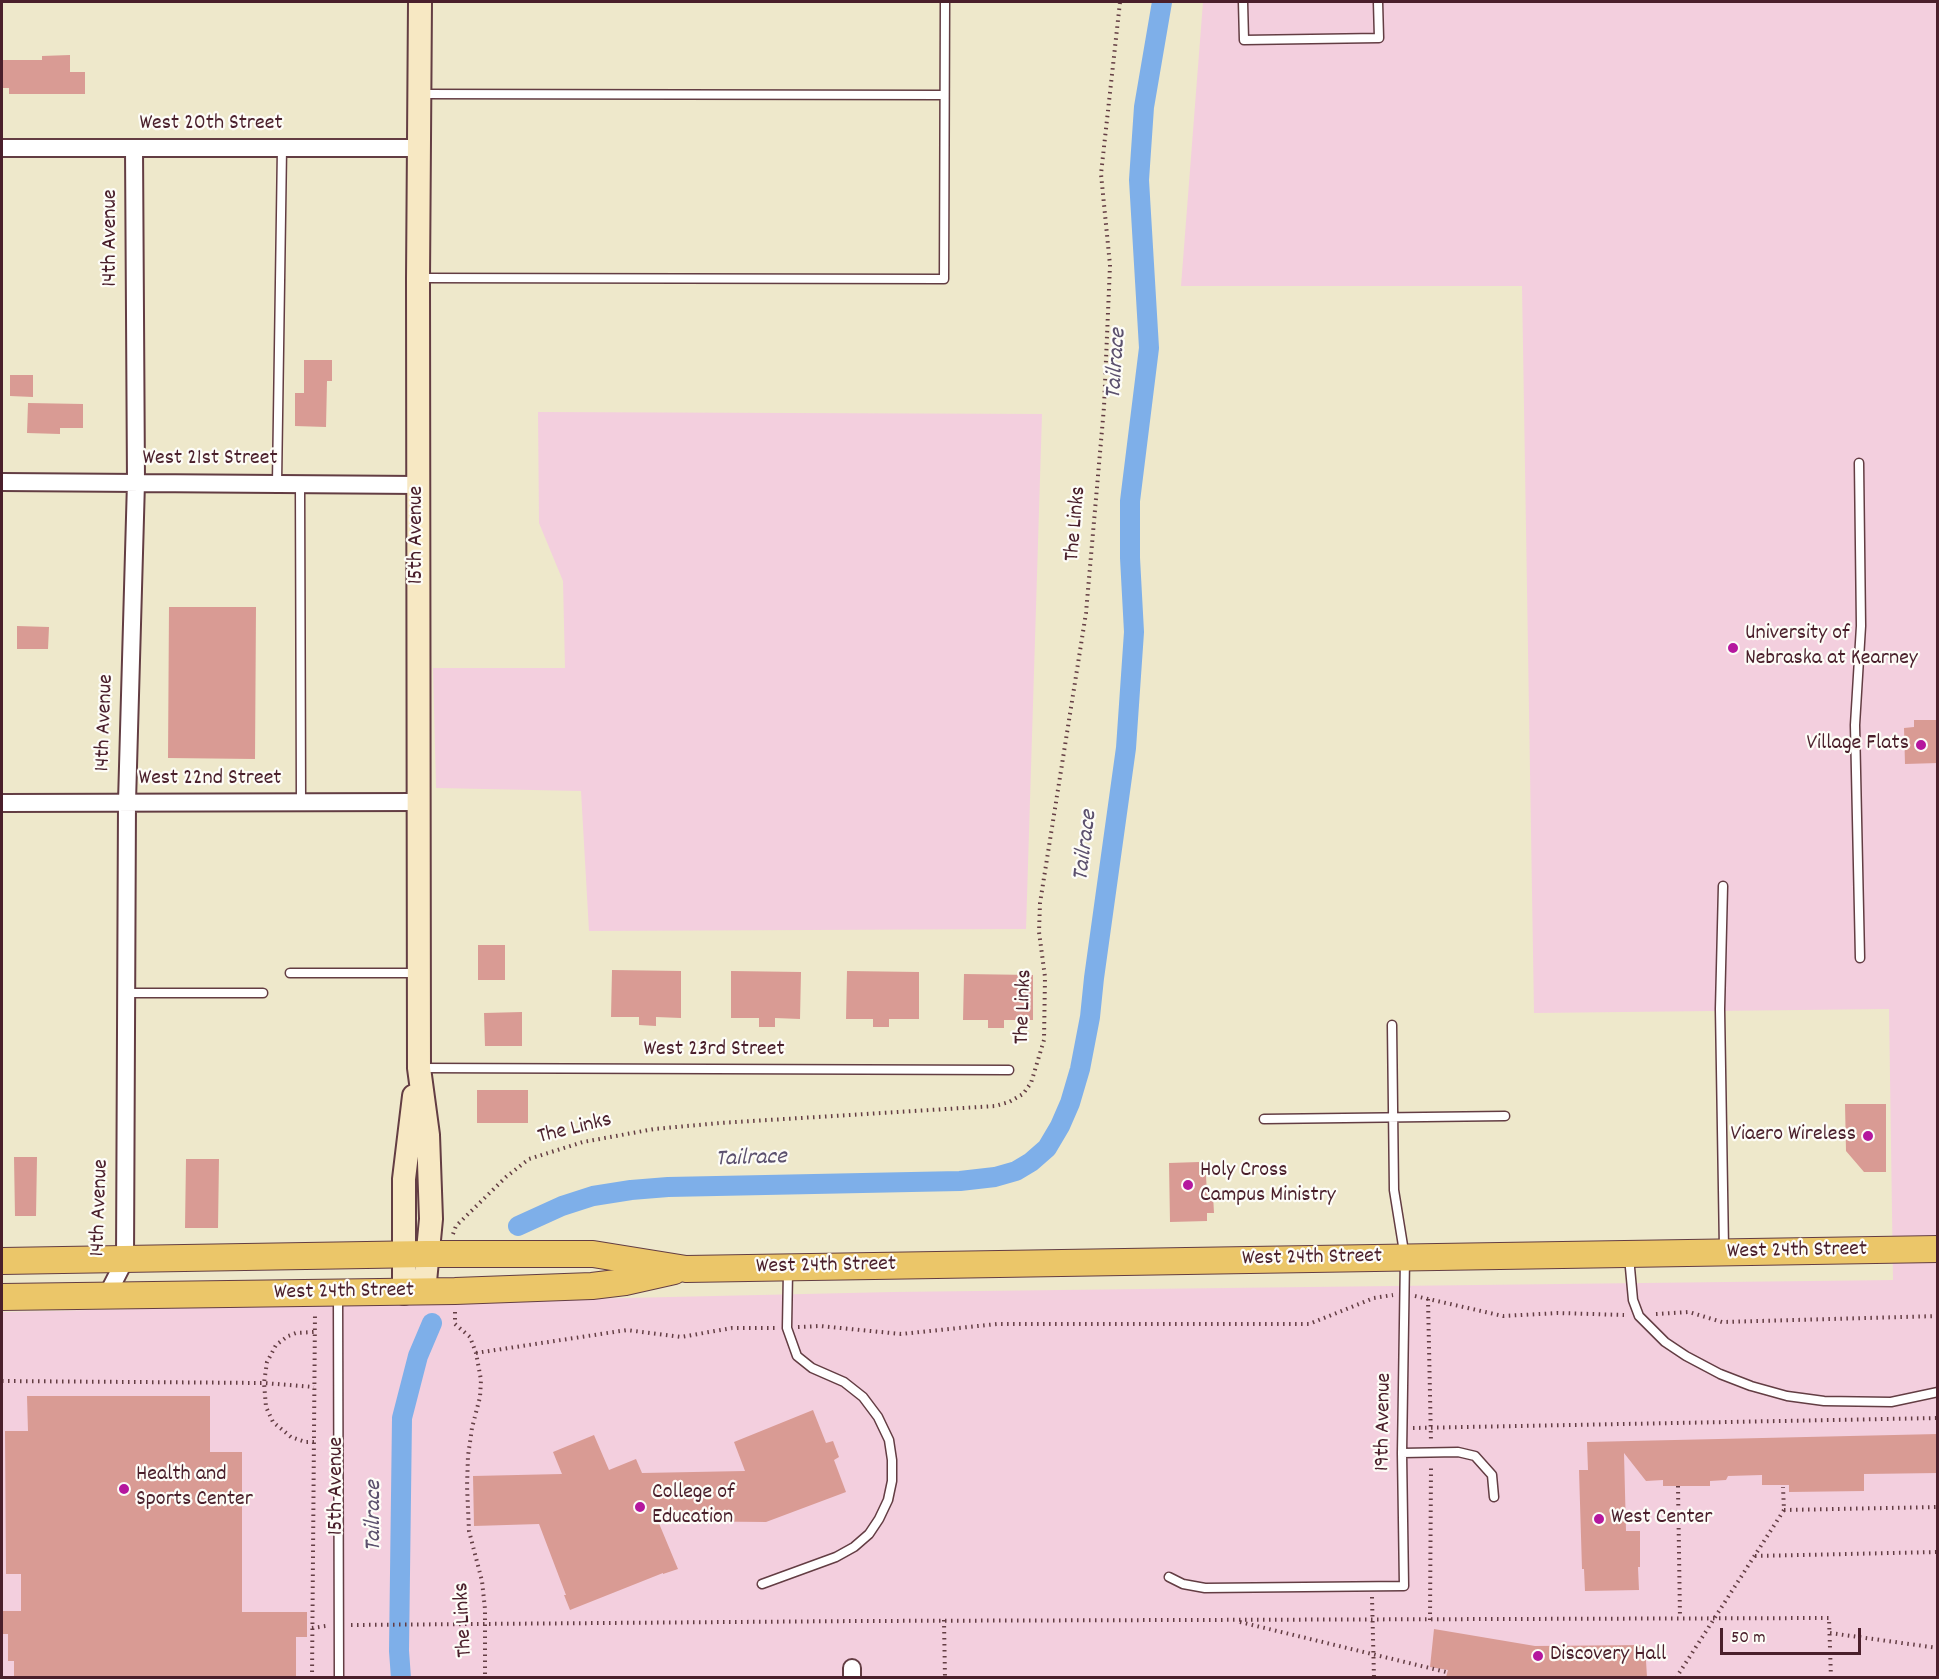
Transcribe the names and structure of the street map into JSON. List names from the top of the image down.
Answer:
{
  "streets": {
    "main road": ["West 24th Street"],
    "street": [
      "West 20th Street",
      "14th Avenue",
      "West 21st Street",
      "15th Avenue",
      "West 22nd Street"
    ],
    "lane": ["West 23rd Street", "19th Avenue"],
    "path": ["The Links"]
  },
  "crossings": [
    ["West 20th Street", "14th Avenue"],
    ["West 20th Street", "15th Avenue"],
    ["14th Avenue", "West 21st Street"],
    ["14th Avenue", "West 22nd Street"],
    ["14th Avenue", "West 24th Street"],
    ["West 21st Street", "15th Avenue"],
    ["The Links", "West 24th Street"],
    ["15th Avenue", "West 22nd Street"],
    ["15th Avenue", "West 23rd Street"],
    ["15th Avenue", "West 24th Street"],
    ["West 24th Street", "19th Avenue"]
  ],
  "water": ["Tailrace"],
  "places": [
    "University of Nebraska at Kearney",
    "Village Flats",
    "Viaero Wireless",
    "Holy Cross Campus Ministry",
    "Health and Sports Center",
    "College of Education",
    "West Center",
    "Discovery Hall"
  ],
  "scale_bar": "50 m"
}
